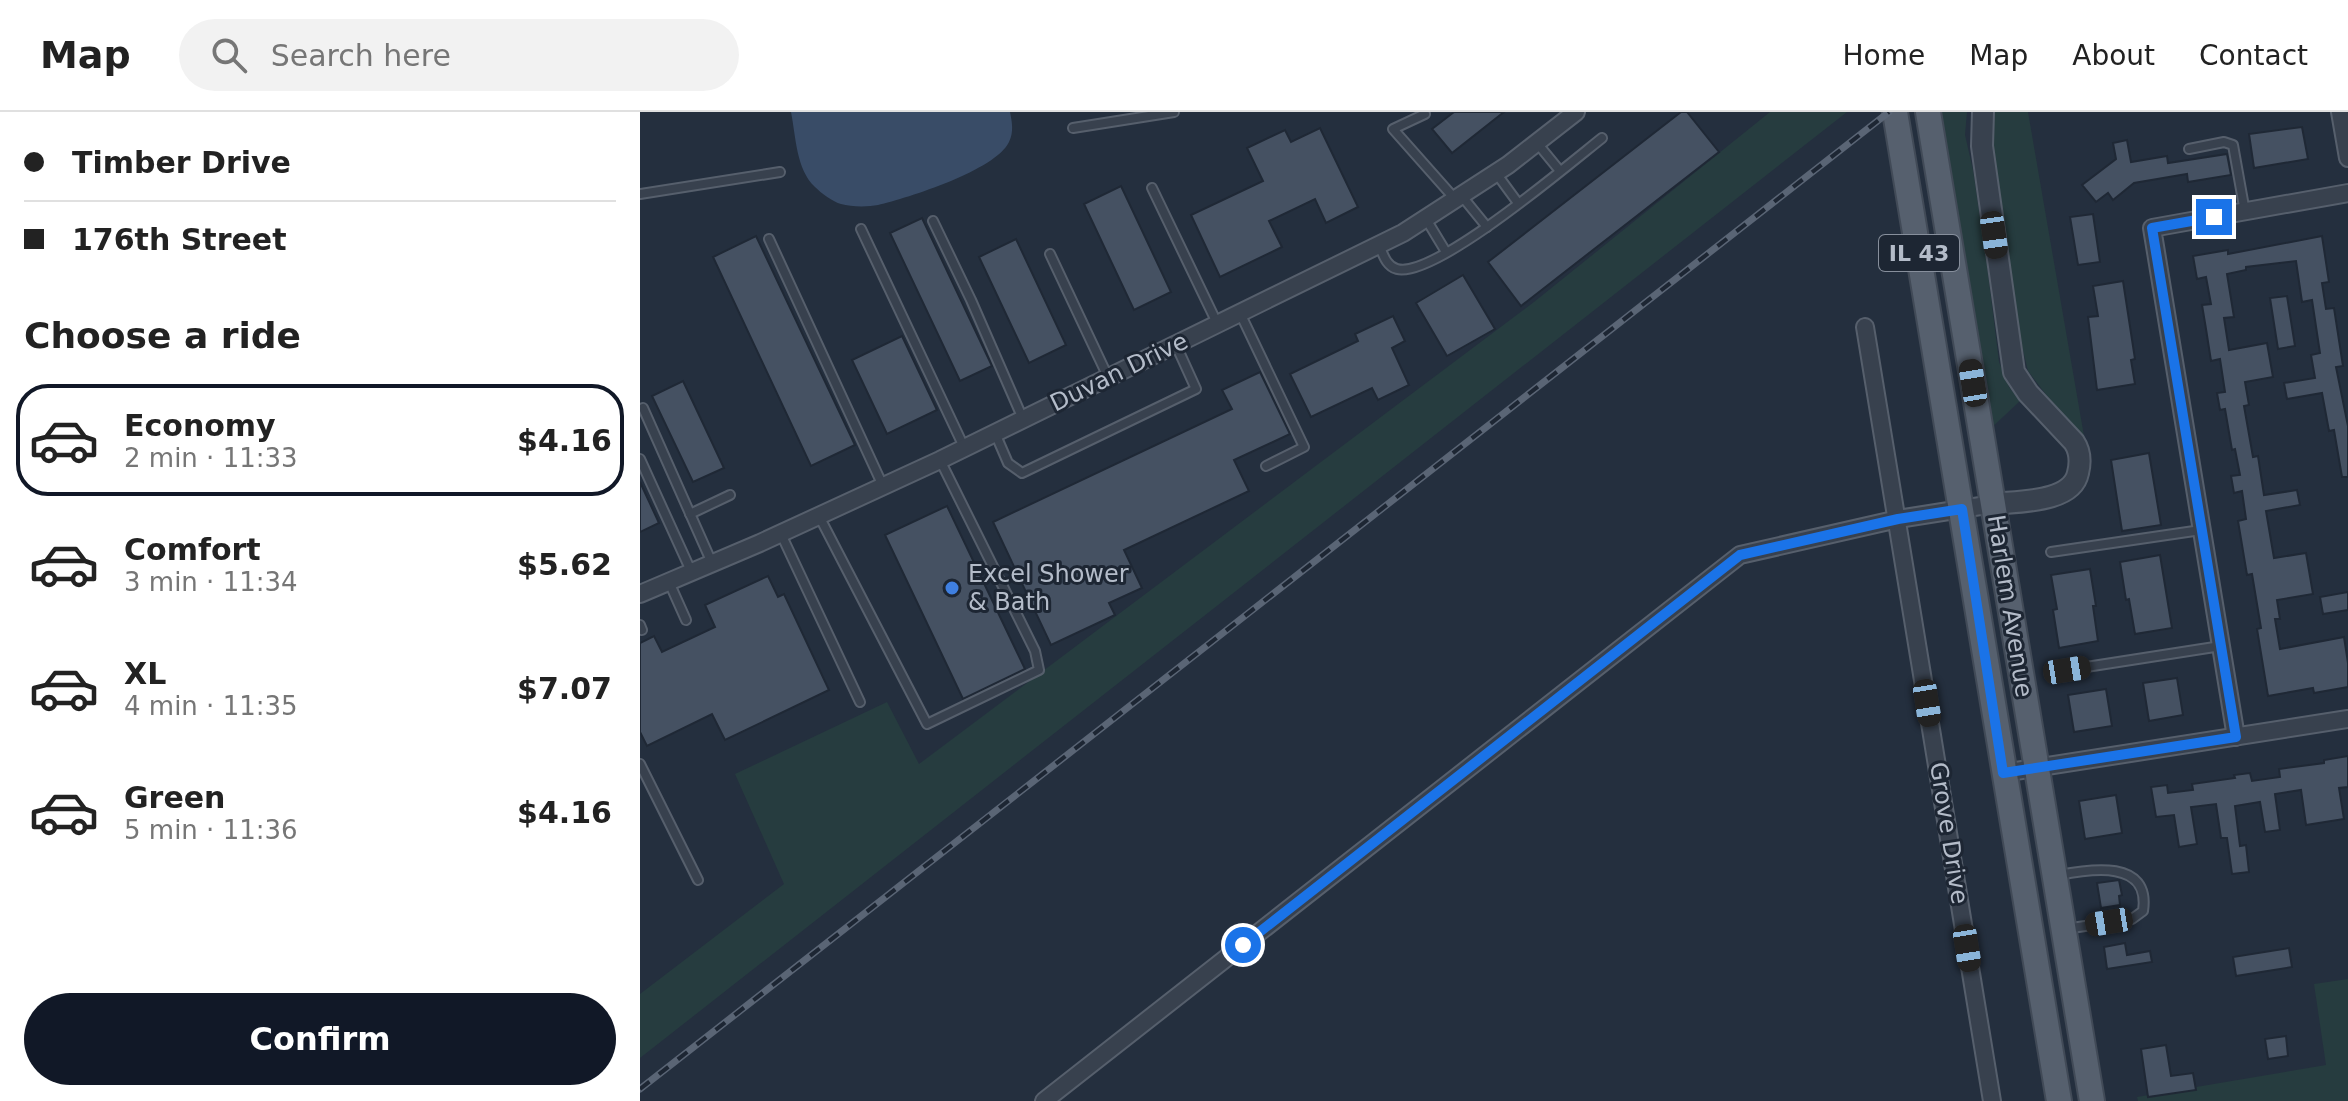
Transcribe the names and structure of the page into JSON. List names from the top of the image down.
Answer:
{
  "streets": {
    "main road": ["IL 43", "Harlem Avenue"],
    "street": ["Duvan Drive", "Grove Drive"]
  },
  "places": ["Excel Shower & Bath"],
  "page": {
    "header": "Map",
    "search": "Search here",
    "nav": [
      "Home",
      "Map",
      "About",
      "Contact"
    ],
    "banner": ["Timber Drive", "176th Street"],
    "heading": "Choose a ride",
    "list": [
      {
        "name": "Economy",
        "note": "2 min · 11:33",
        "value": "$4.16"
      },
      {
        "name": "Comfort",
        "note": "3 min · 11:34",
        "value": "$5.62"
      },
      {
        "name": "XL",
        "note": "4 min · 11:35",
        "value": "$7.07"
      },
      {
        "name": "Green",
        "note": "5 min · 11:36",
        "value": "$4.16"
      }
    ],
    "buttons": "Confirm"
  }
}
